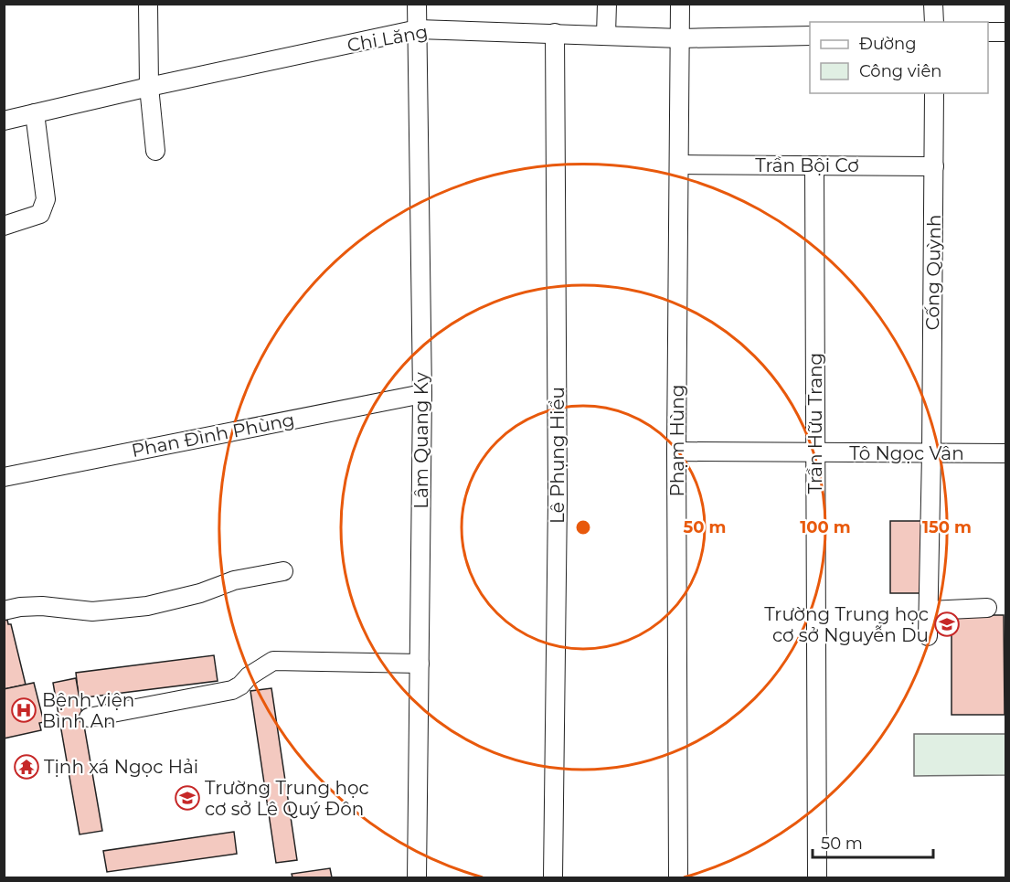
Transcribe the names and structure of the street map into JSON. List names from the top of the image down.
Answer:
{
  "streets": {
    "street": [
      "Chi Lăng",
      "Trần Bội Cơ",
      "Cống Quỳnh",
      "Trần Hữu Trang",
      "Phan Đình Phùng",
      "Lâm Quang Ky",
      "Phạm Hùng",
      "Tô Ngọc Vân",
      "Lê Phụng Hiểu"
    ]
  },
  "crossings": [
    ["Chi Lăng", "Lâm Quang Ky"],
    ["Chi Lăng", "Phạm Hùng"],
    ["Chi Lăng", "Lê Phụng Hiểu"],
    ["Trần Bội Cơ", "Cống Quỳnh"],
    ["Trần Bội Cơ", "Trần Hữu Trang"],
    ["Trần Bội Cơ", "Phạm Hùng"],
    ["Cống Quỳnh", "Tô Ngọc Vân"],
    ["Trần Hữu Trang", "Tô Ngọc Vân"],
    ["Phan Đình Phùng", "Lâm Quang Ky"],
    ["Phạm Hùng", "Tô Ngọc Vân"]
  ],
  "places": {
    "school or university": ["Trường Trung học cơ sở Nguyễn Du", "Trường Trung học cơ sở Lê Quý Đôn"],
    "hospital": ["Bệnh viện Bình An"],
    "temple": ["Tịnh xá Ngọc Hải"]
  },
  "legend": ["Đường", "Công viên"],
  "scale_bar": "50 m",
  "rings": ["50 m", "100 m", "150 m"]
}
